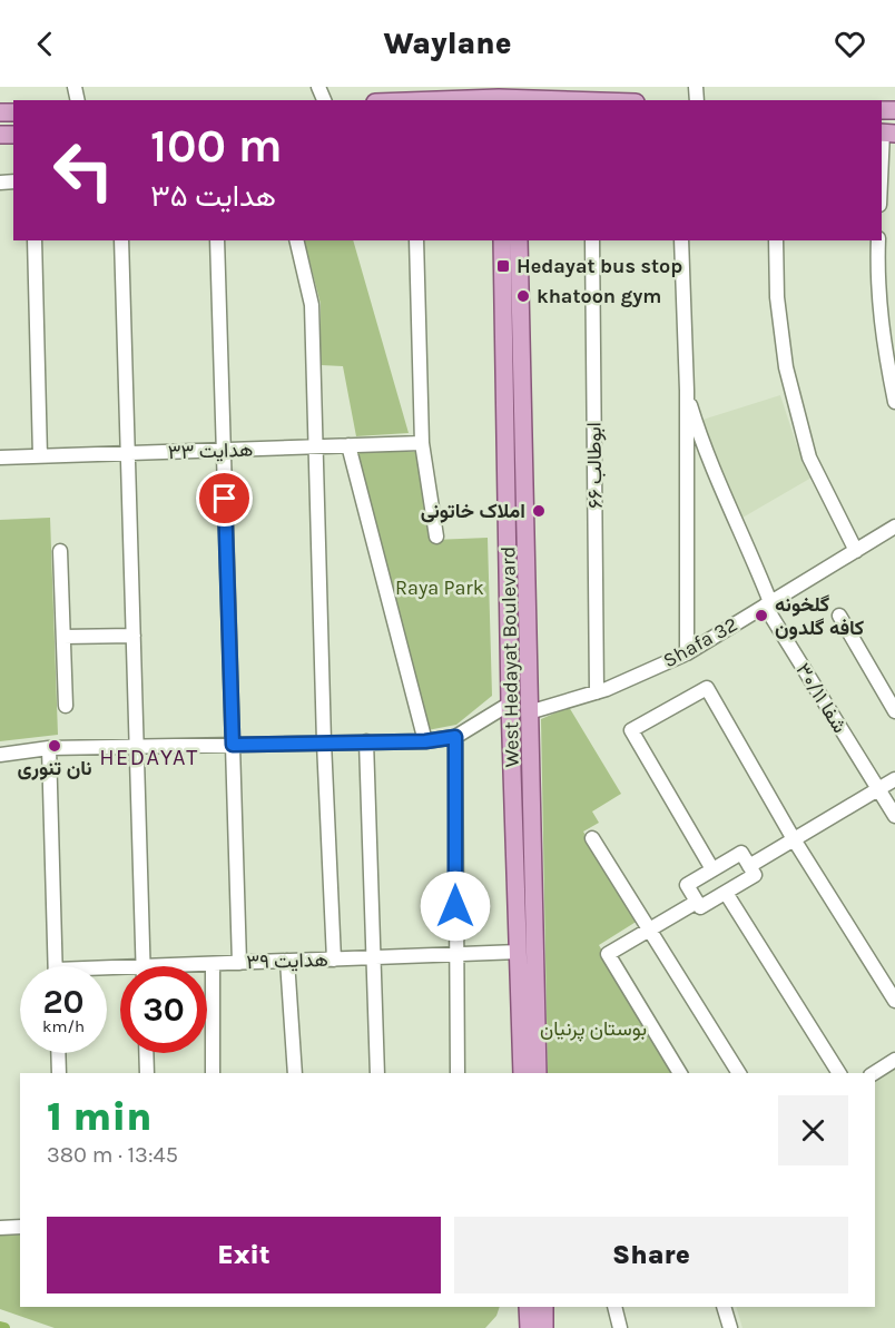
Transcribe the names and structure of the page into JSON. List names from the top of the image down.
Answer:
{
  "streets": {
    "main road": ["West Hedayat Boulevard"],
    "street": [
      "هدایت ۳۳",
      "ابوطالب ۶۶",
      "Shafa 32",
      "شفا ۳۰/۱۱",
      "هدایت ۳۹"
    ]
  },
  "crossings": [
    ["ابوطالب ۶۶", "Shafa 32"],
    ["Shafa 32", "West Hedayat Boulevard"],
    ["Shafa 32", "شفا ۳۰/۱۱"],
    ["West Hedayat Boulevard", "هدایت ۳۹"]
  ],
  "districts": ["HEDAYAT"],
  "parks": ["Raya Park", "بوستان پرنیان"],
  "places": {
    "transit": ["Hedayat bus stop"],
    "other": [
      "khatoon gym",
      "املاک خاتونی",
      "گلخونه کافه گلدون",
      "نان تنوری"
    ]
  },
  "page": {
    "header": "Waylane",
    "turn": ["100 m", "هدایت ۳۵"],
    "speed": "20 km/h",
    "limit": "30",
    "heading": ["1 min", "380 m · 13:45"],
    "buttons": ["Exit", "Share"]
  }
}
